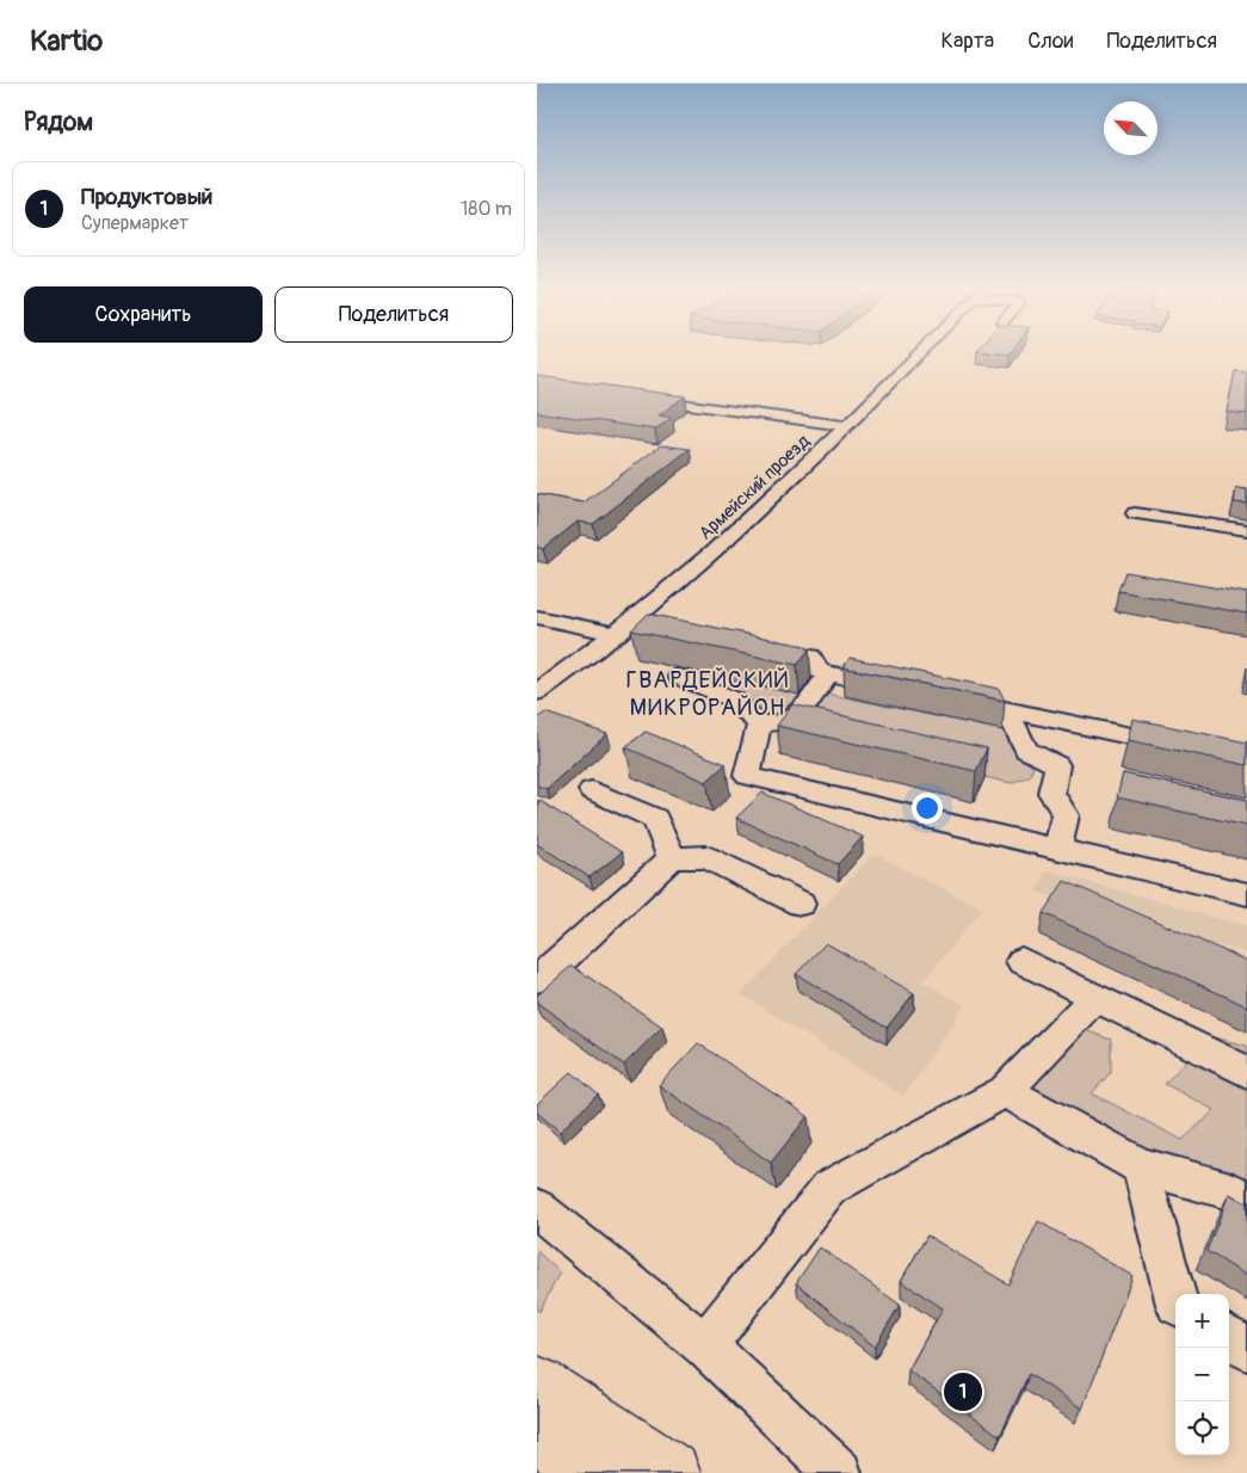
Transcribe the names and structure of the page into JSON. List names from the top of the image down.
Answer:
{
  "streets": {
    "street": ["Армейский проезд"]
  },
  "districts": ["ГВАРДЕЙСКИЙ МИКРОРАЙОН"],
  "north": "top left",
  "page": {
    "header": "Kartio",
    "nav": ["Карта", "Слои", "Поделиться"],
    "heading": "Рядом",
    "list": [
      {
        "mark": "1",
        "name": "Продуктовый",
        "note": "Супермаркет",
        "value": "180 m"
      }
    ],
    "buttons": ["Сохранить", "Поделиться"],
    "map_buttons": ["+", "−"],
    "pins": "1"
  }
}
